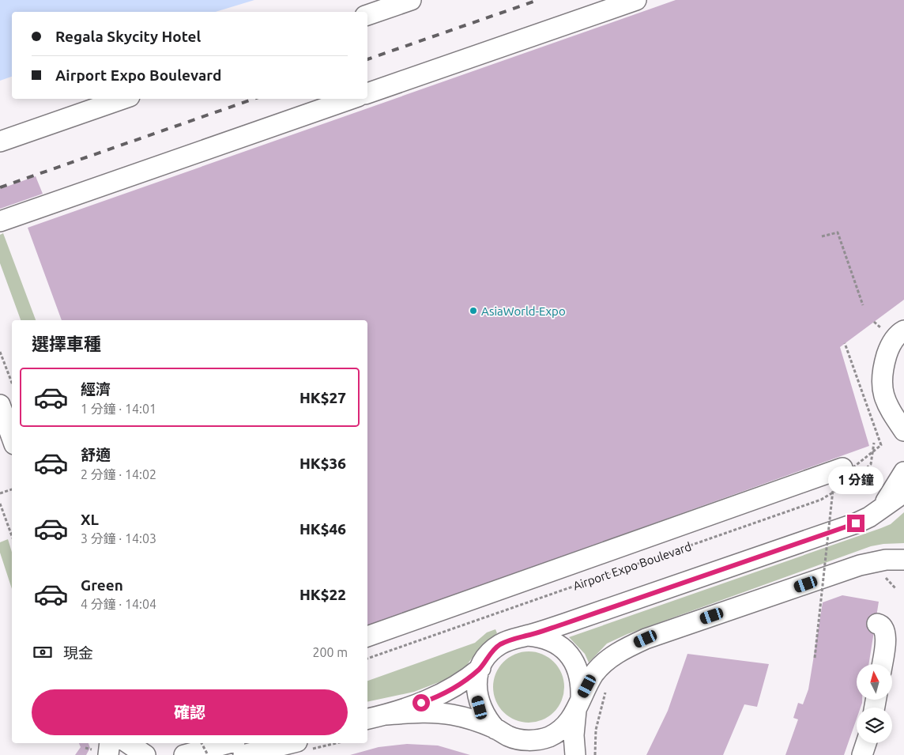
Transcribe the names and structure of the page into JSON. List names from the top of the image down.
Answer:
{
  "streets": {
    "path": ["Airport Expo Boulevard"]
  },
  "places": ["AsiaWorld-Expo"],
  "north": "top",
  "page": {
    "banner": ["Regala Skycity Hotel", "Airport Expo Boulevard"],
    "heading": "選擇車種",
    "list": [
      {
        "name": "經濟",
        "note": "1 分鐘 · 14:01",
        "value": "HK$27"
      },
      {
        "name": "舒適",
        "note": "2 分鐘 · 14:02",
        "value": "HK$36"
      },
      {
        "name": "XL",
        "note": "3 分鐘 · 14:03",
        "value": "HK$46"
      },
      {
        "name": "Green",
        "note": "4 分鐘 · 14:04",
        "value": "HK$22"
      }
    ],
    "bubble": "1 分鐘",
    "pay": ["現金", "200 m"],
    "buttons": "確認"
  }
}
